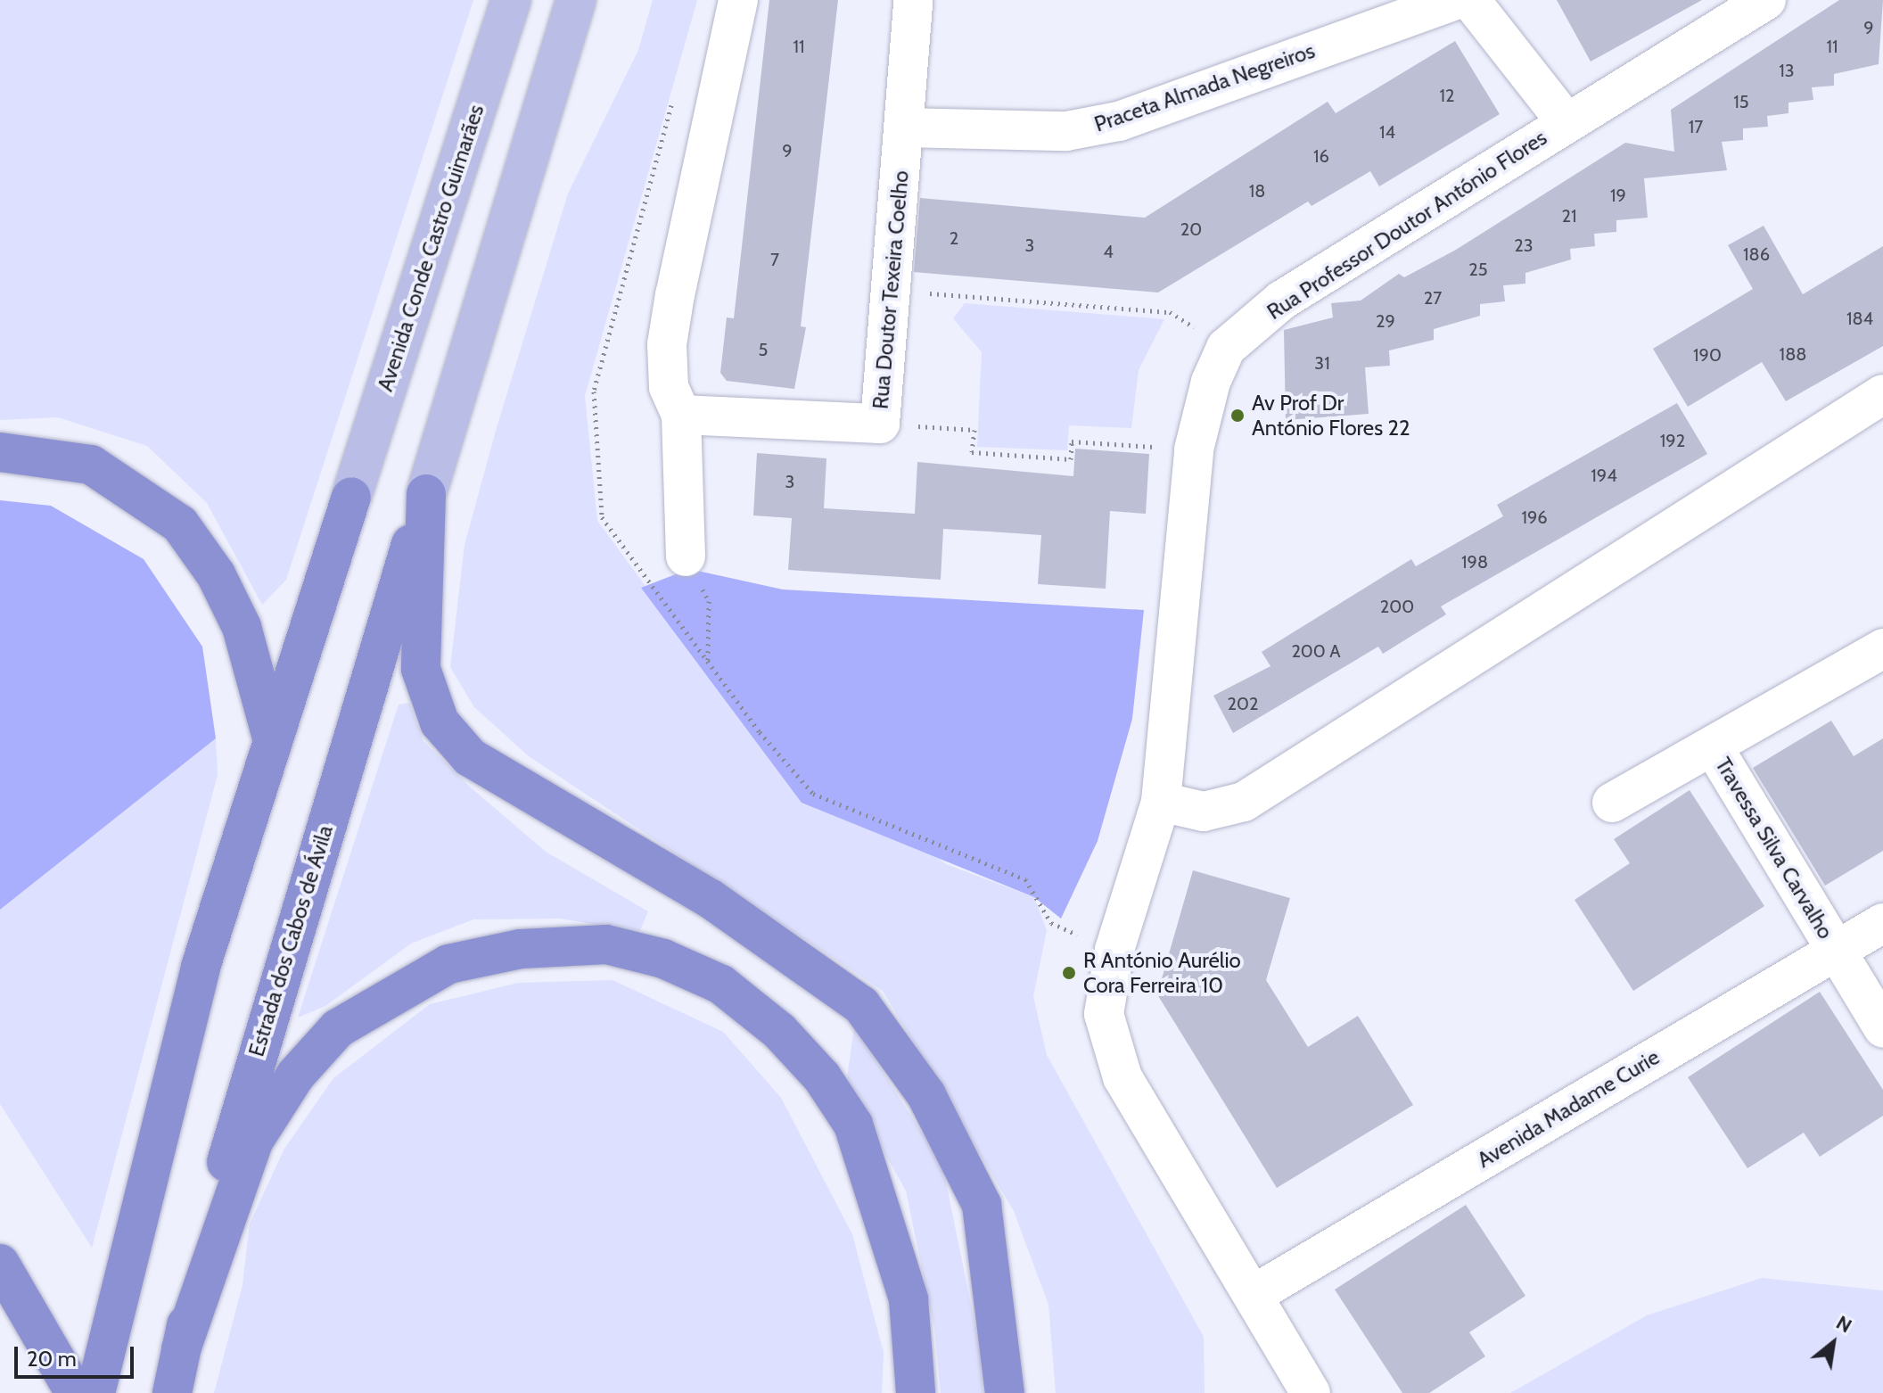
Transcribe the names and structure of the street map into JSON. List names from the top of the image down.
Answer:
{
  "streets": {
    "highway": ["Estrada dos Cabos de Ávila"],
    "main road": ["Avenida Conde Castro Guimarães"],
    "street": [
      "Praceta Almada Negreiros",
      "Rua Professor Doutor António Flores",
      "Rua Doutor Texeira Coelho",
      "Travessa Silva Carvalho",
      "Avenida Madame Curie"
    ]
  },
  "crossings": [
    ["Praceta Almada Negreiros", "Rua Doutor Texeira Coelho"],
    ["Travessa Silva Carvalho", "Avenida Madame Curie"]
  ],
  "places": ["Av Prof Dr António Flores 22", "R António Aurélio Cora Ferreira 10"],
  "house_numbers": [
    "9",
    "11",
    "11",
    "13",
    "12",
    "15",
    "17",
    "14",
    "9",
    "16",
    "18",
    "19",
    "21",
    "20",
    "2",
    "3",
    "23",
    "4",
    "186",
    "7",
    "25",
    "27",
    "184",
    "29",
    "5",
    "188",
    "190",
    "31",
    "192",
    "194",
    "3",
    "196",
    "198",
    "200",
    "200 A",
    "202"
  ],
  "scale_bar": "20 m",
  "north": "top right"
}
